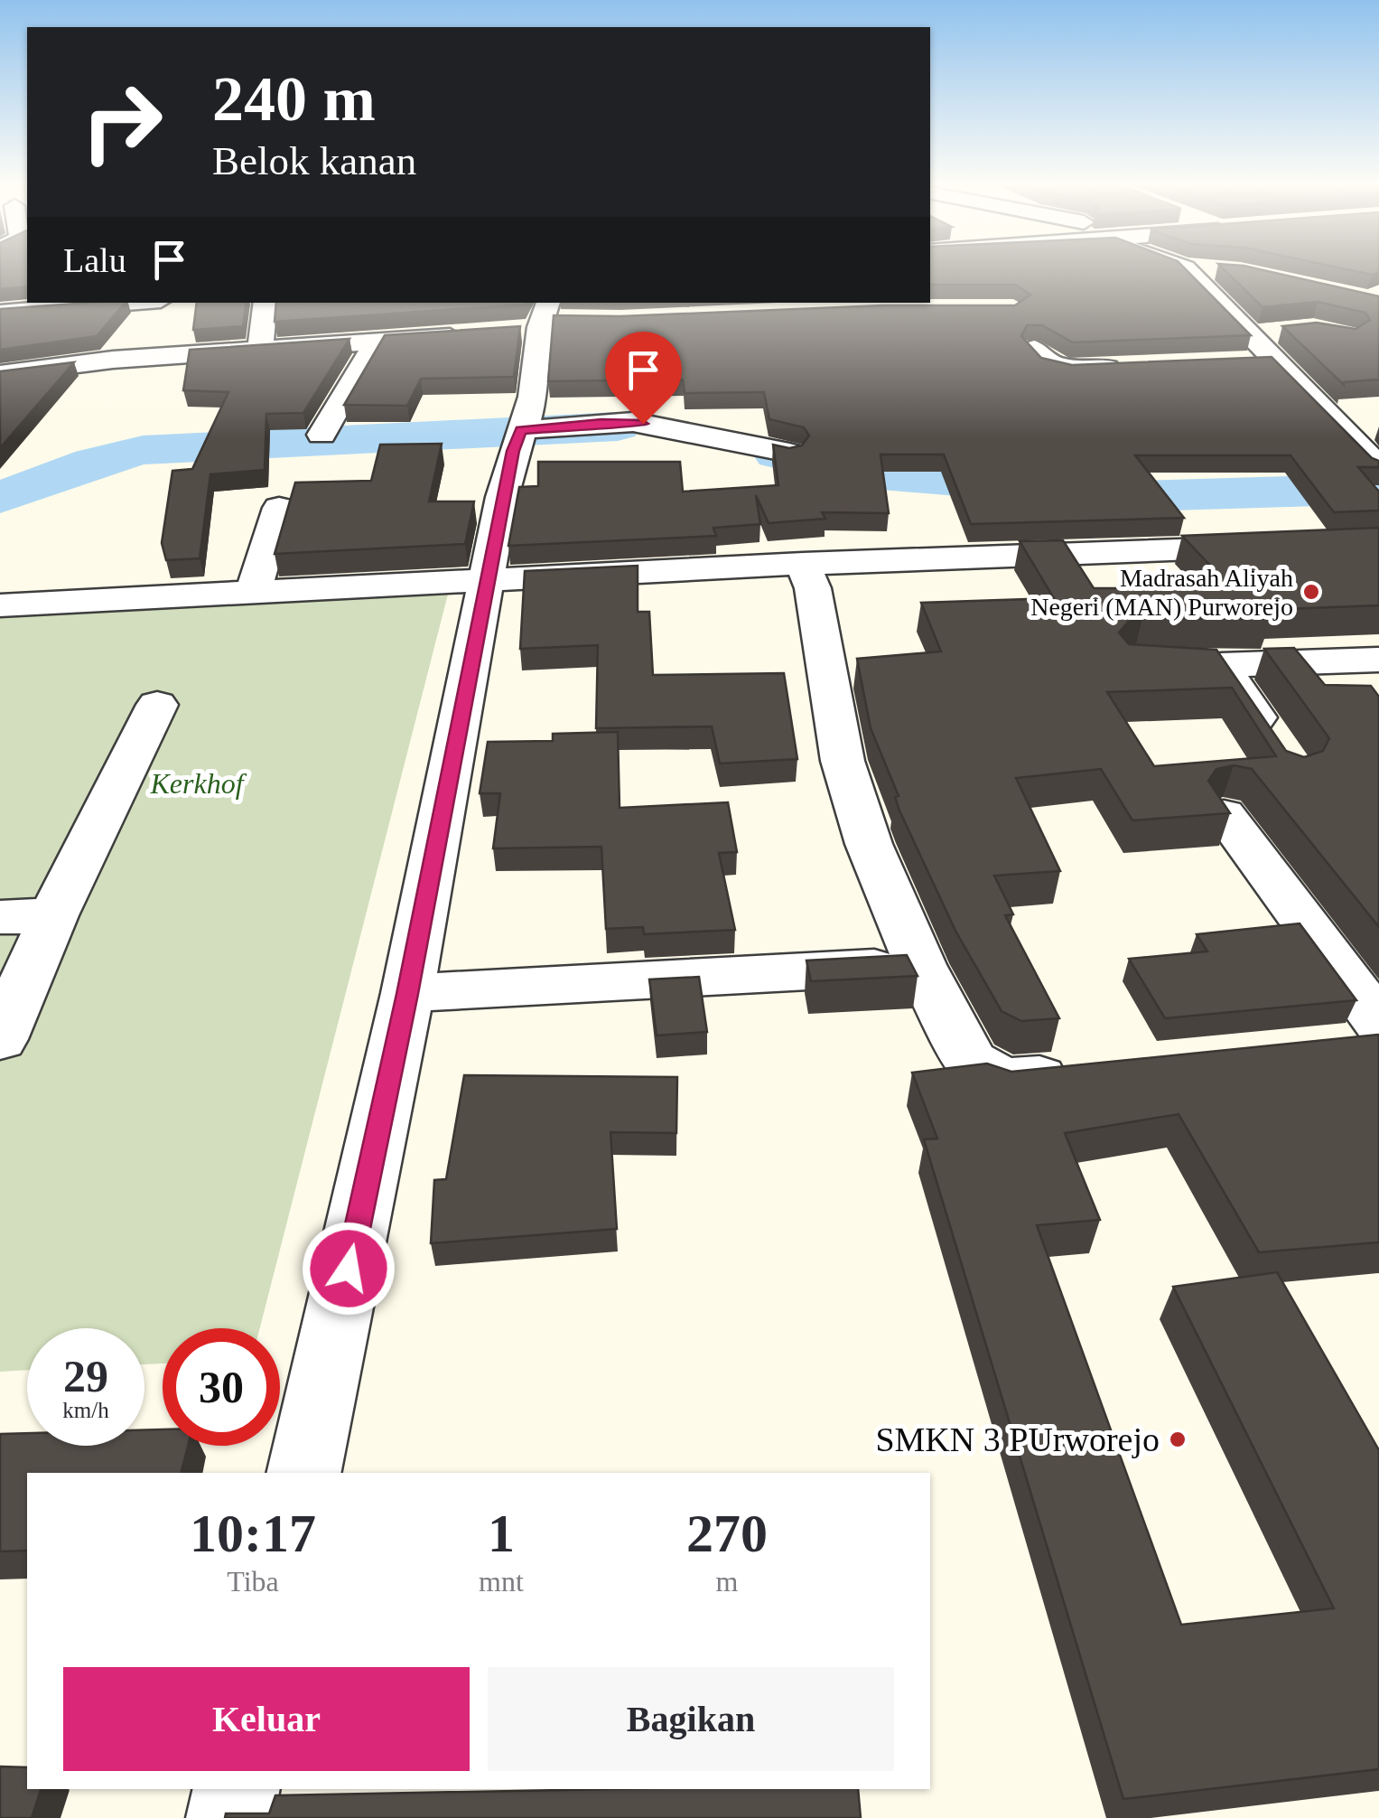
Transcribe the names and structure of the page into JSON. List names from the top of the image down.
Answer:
{
  "parks": ["Kerkhof"],
  "places": ["Madrasah Aliyah Negeri (MAN) Purworejo", "SMKN 3 PUrworejo"],
  "page": {
    "turn": ["240 m", "Belok kanan"],
    "then": "Lalu",
    "speed": "29 km/h",
    "limit": "30",
    "eta": [
      "10:17",
      "Tiba",
      "1",
      "mnt",
      "270",
      "m"
    ],
    "buttons": ["Keluar", "Bagikan"]
  }
}
